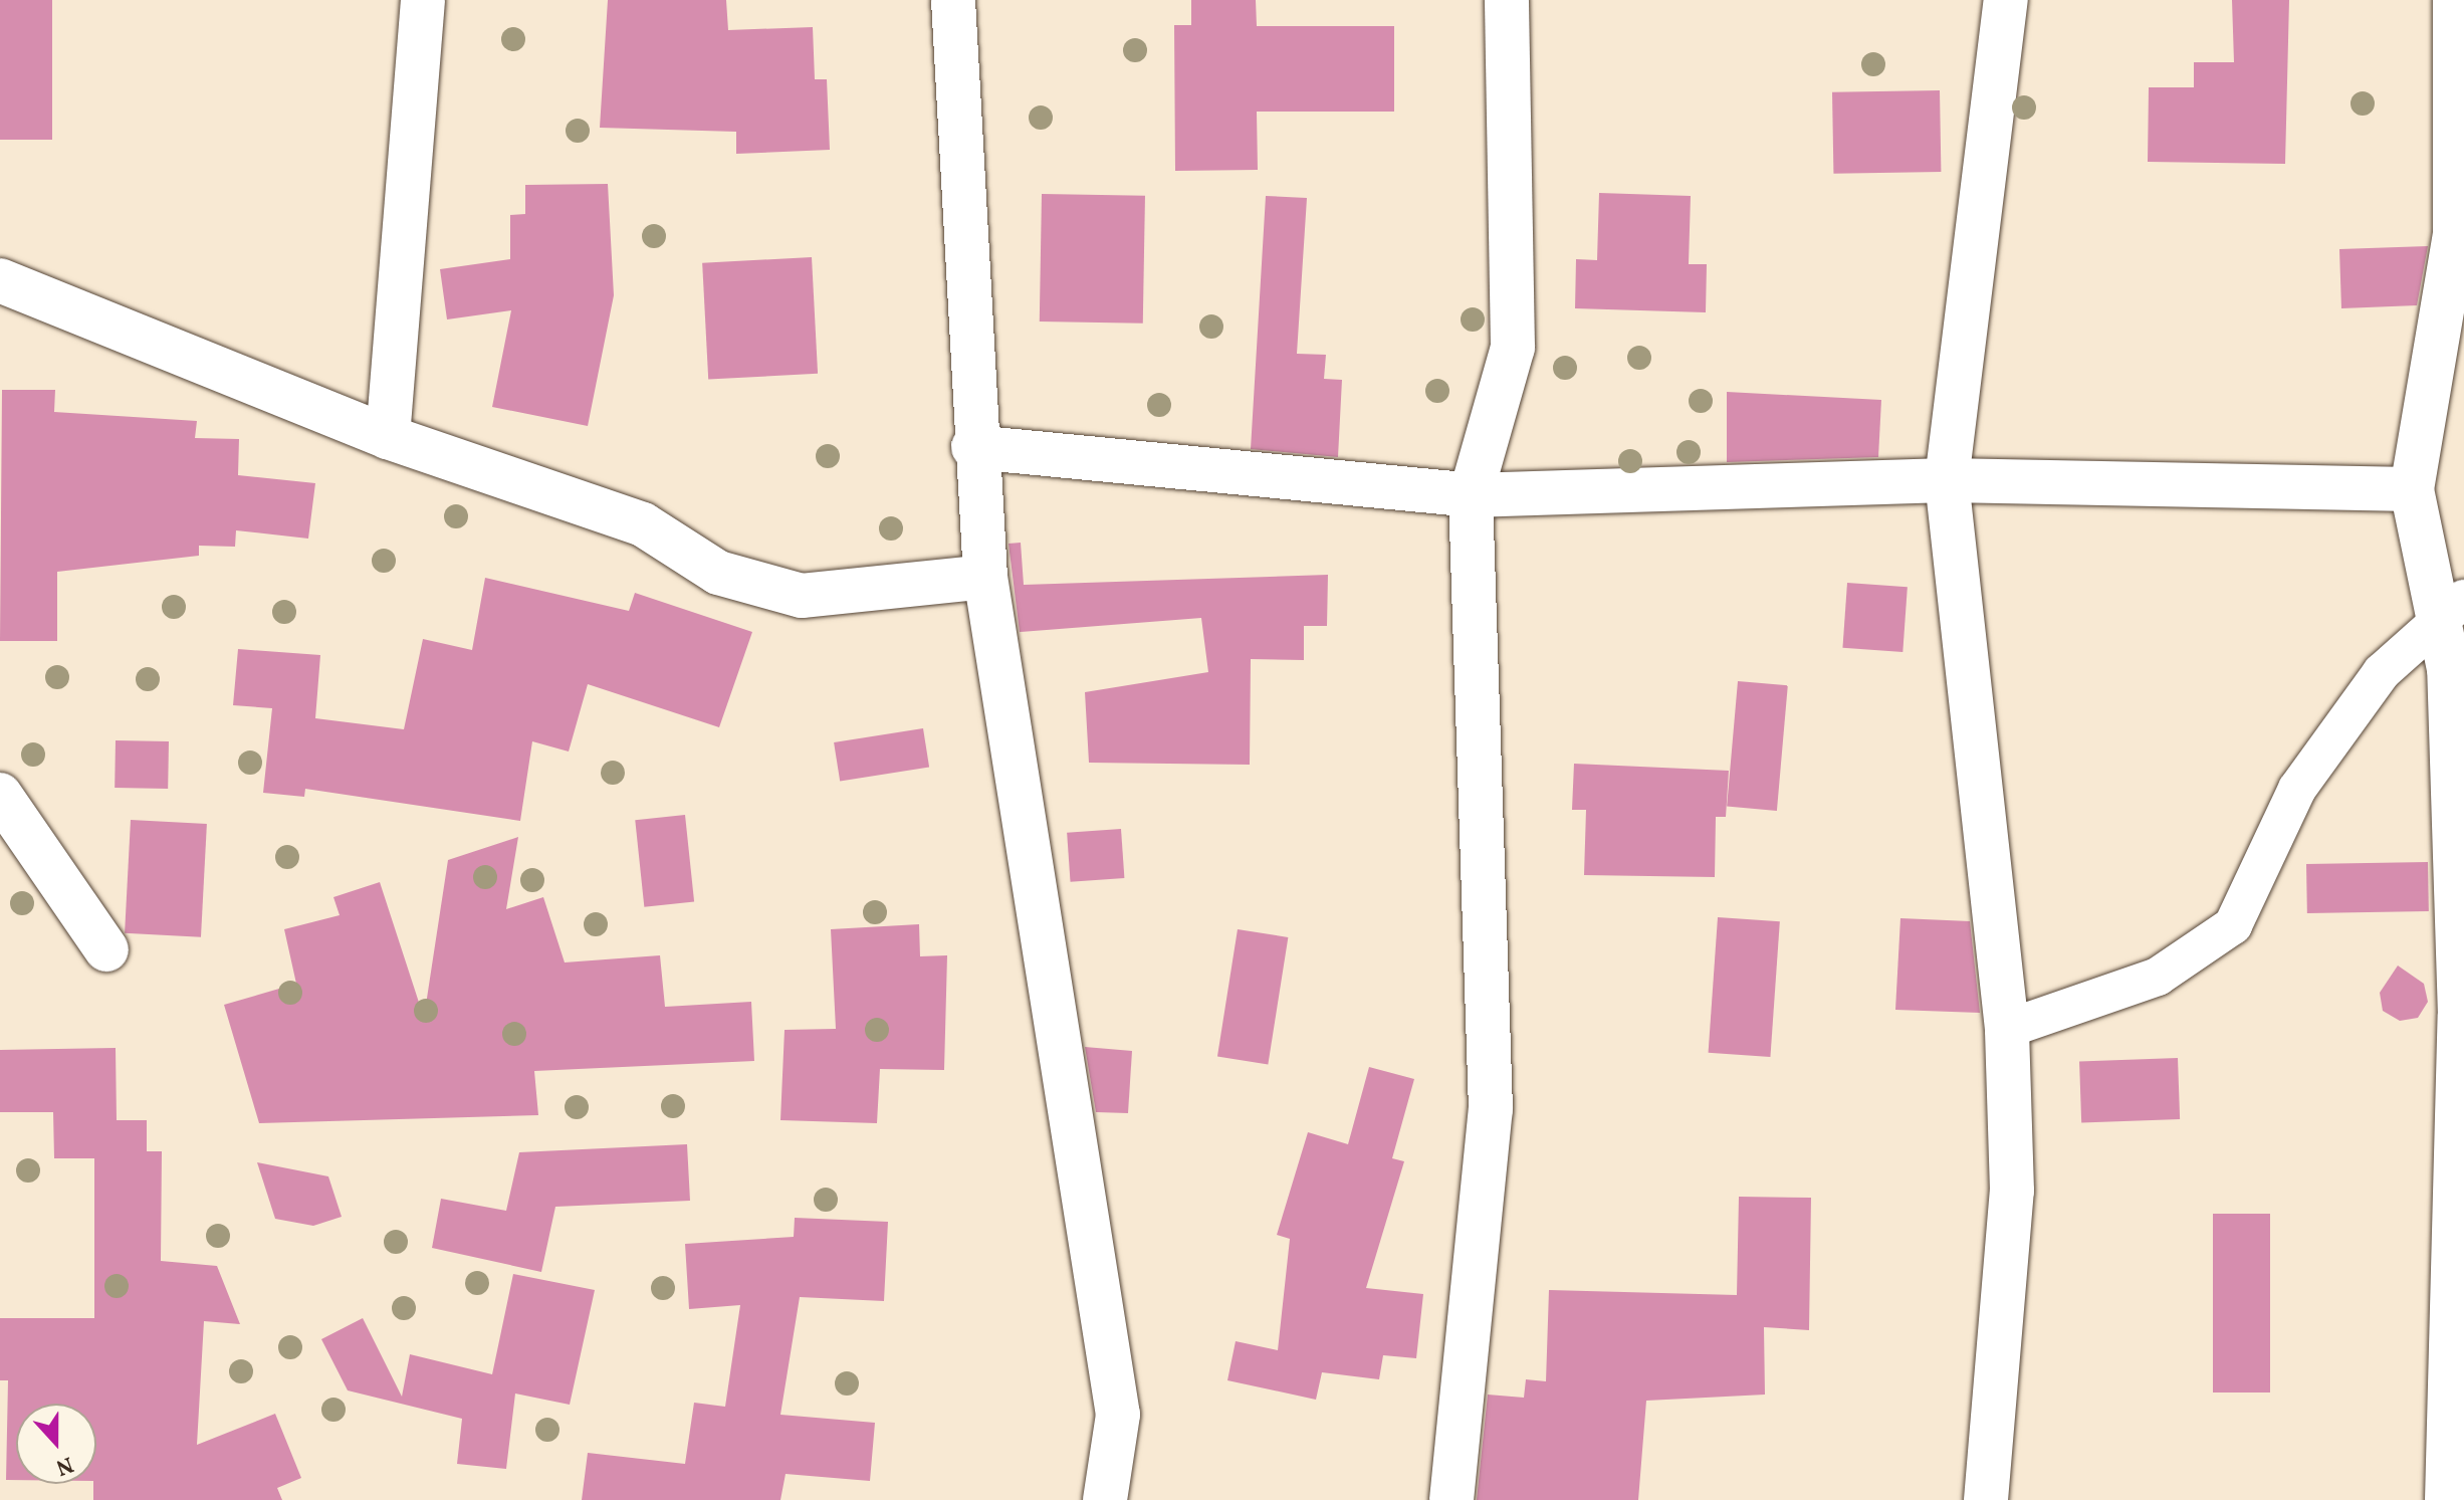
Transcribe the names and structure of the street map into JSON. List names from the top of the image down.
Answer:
{
  "north": "bottom"
}
